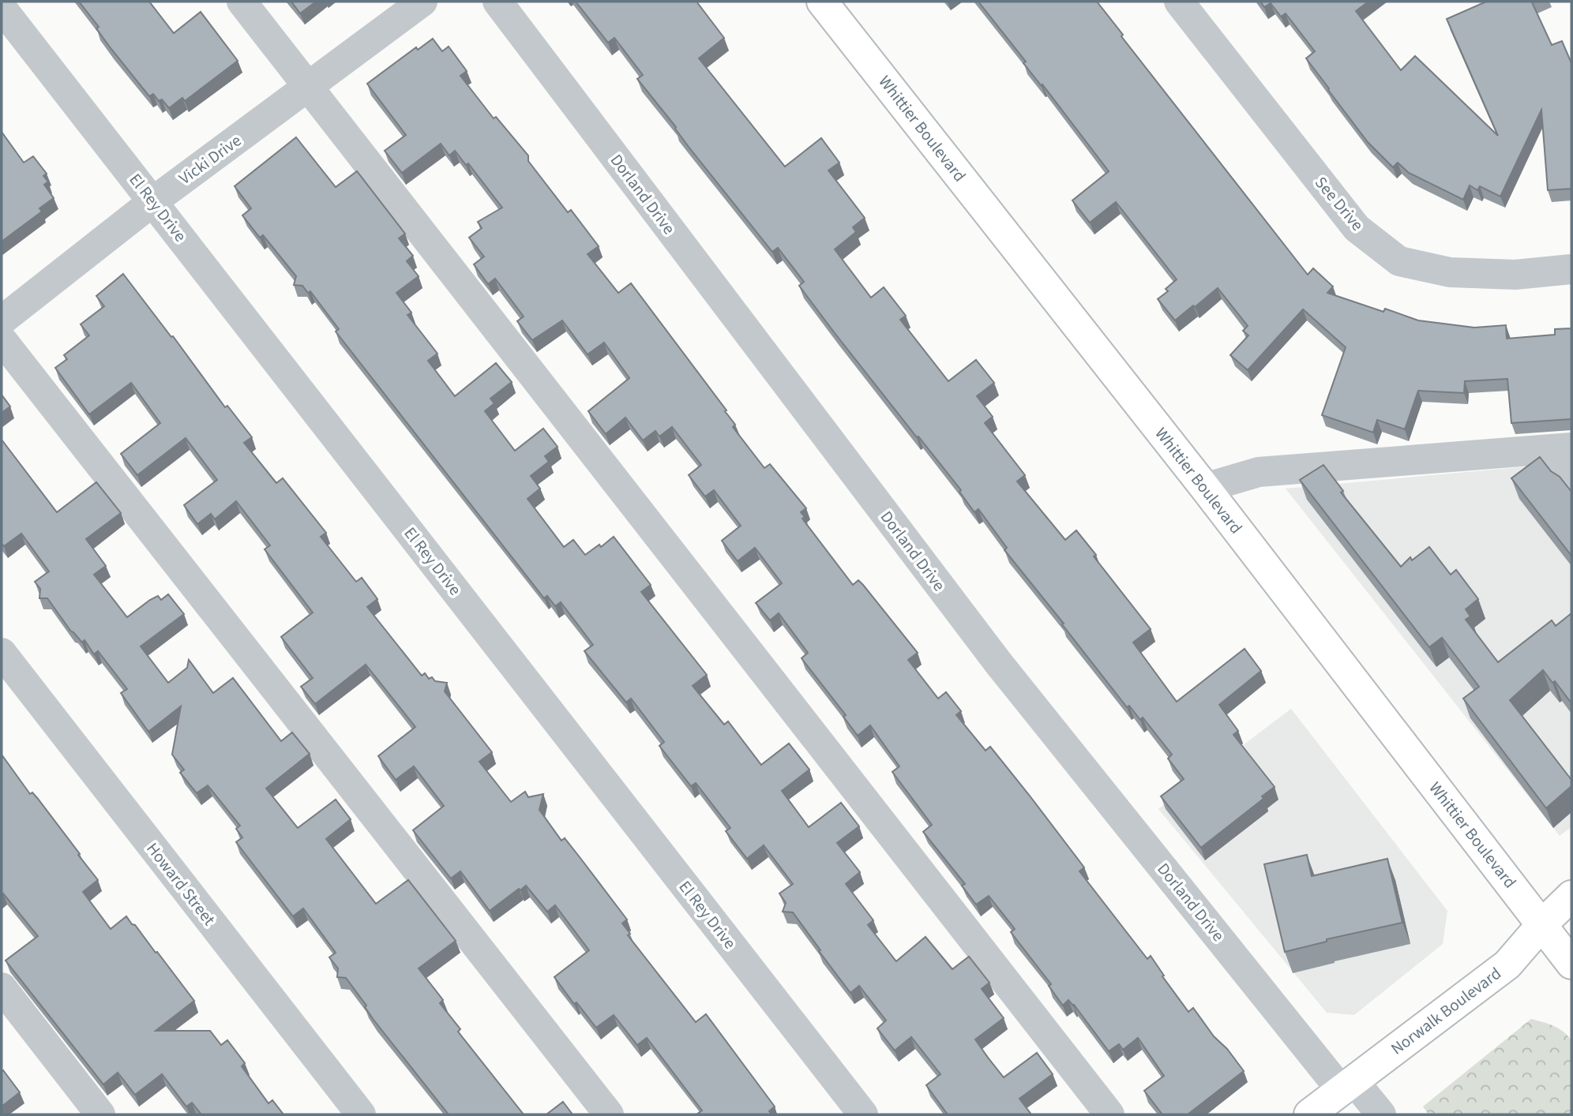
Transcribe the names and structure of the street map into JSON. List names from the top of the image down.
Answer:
{
  "streets": {
    "main road": ["Whittier Boulevard", "Norwalk Boulevard"],
    "street": [
      "Vicki Drive",
      "Dorland Drive",
      "See Drive",
      "El Rey Drive",
      "Howard Street"
    ]
  },
  "crossings": [
    ["Whittier Boulevard", "Norwalk Boulevard"],
    ["Vicki Drive", "El Rey Drive"],
    ["Dorland Drive", "Norwalk Boulevard"]
  ]
}
